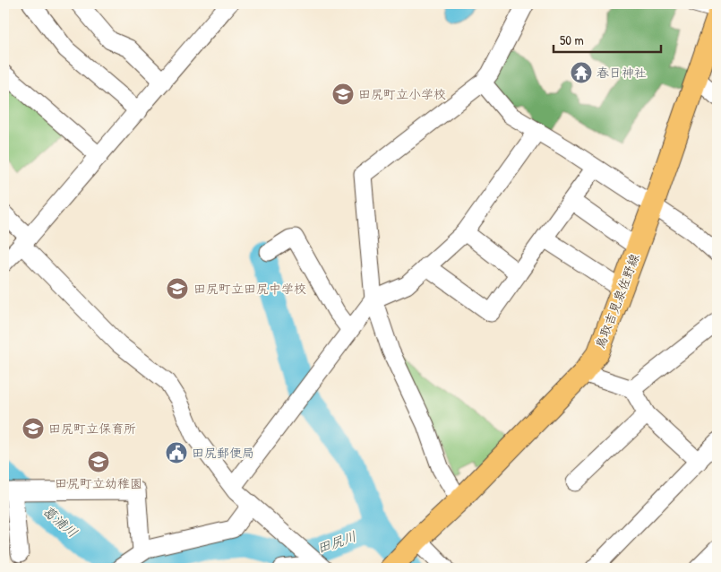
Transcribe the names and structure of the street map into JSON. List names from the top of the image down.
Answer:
{
  "streets": {
    "main road": ["鳥取吉見泉佐野線"]
  },
  "water": ["葛浦川", "田尻川"],
  "places": {
    "temple": ["春日神社"],
    "school or university": [
      "田尻町立小学校",
      "田尻町立田尻中学校",
      "田尻町立保育所",
      "田尻町立幼稚園"
    ],
    "public building": ["田尻郵便局"]
  },
  "scale_bar": "50 m"
}
